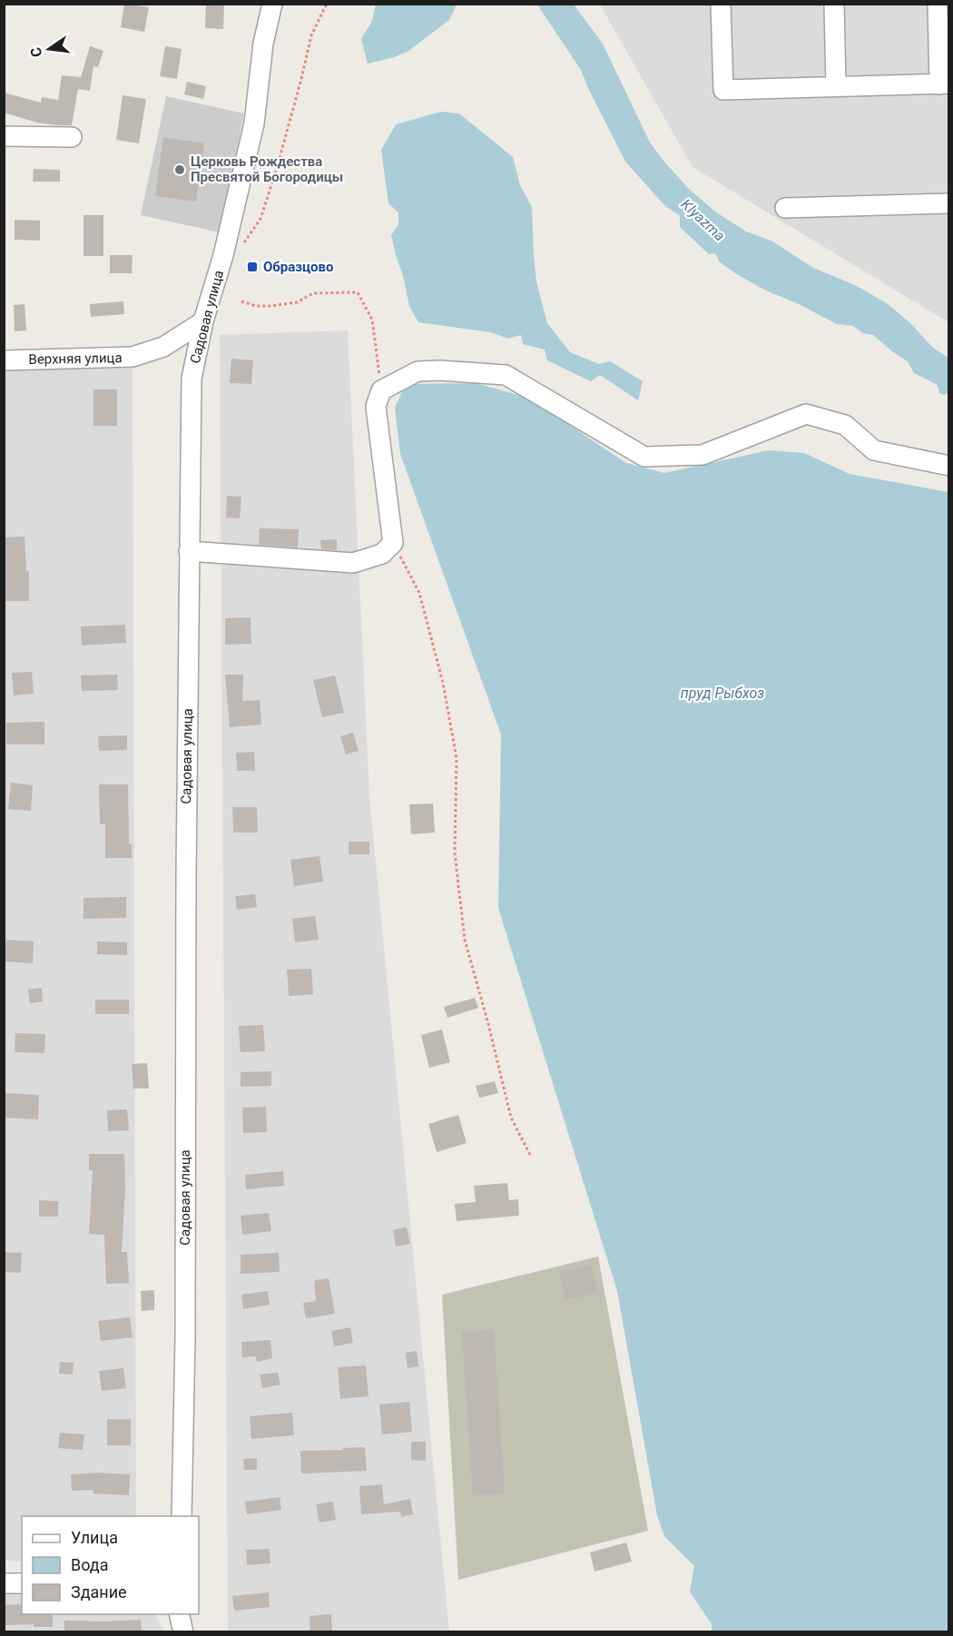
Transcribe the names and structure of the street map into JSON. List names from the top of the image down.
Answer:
{
  "streets": {
    "street": ["Садовая улица", "Верхняя улица"]
  },
  "crossings": [
    ["Садовая улица", "Верхняя улица"]
  ],
  "water": ["Klyazma", "пруд Рыбхоз"],
  "places": {
    "other": ["Церковь Рождества Пресвятой Богородицы"],
    "transit": ["Образцово"]
  },
  "legend": ["Улица", "Вода", "Здание"],
  "north": "left"
}
